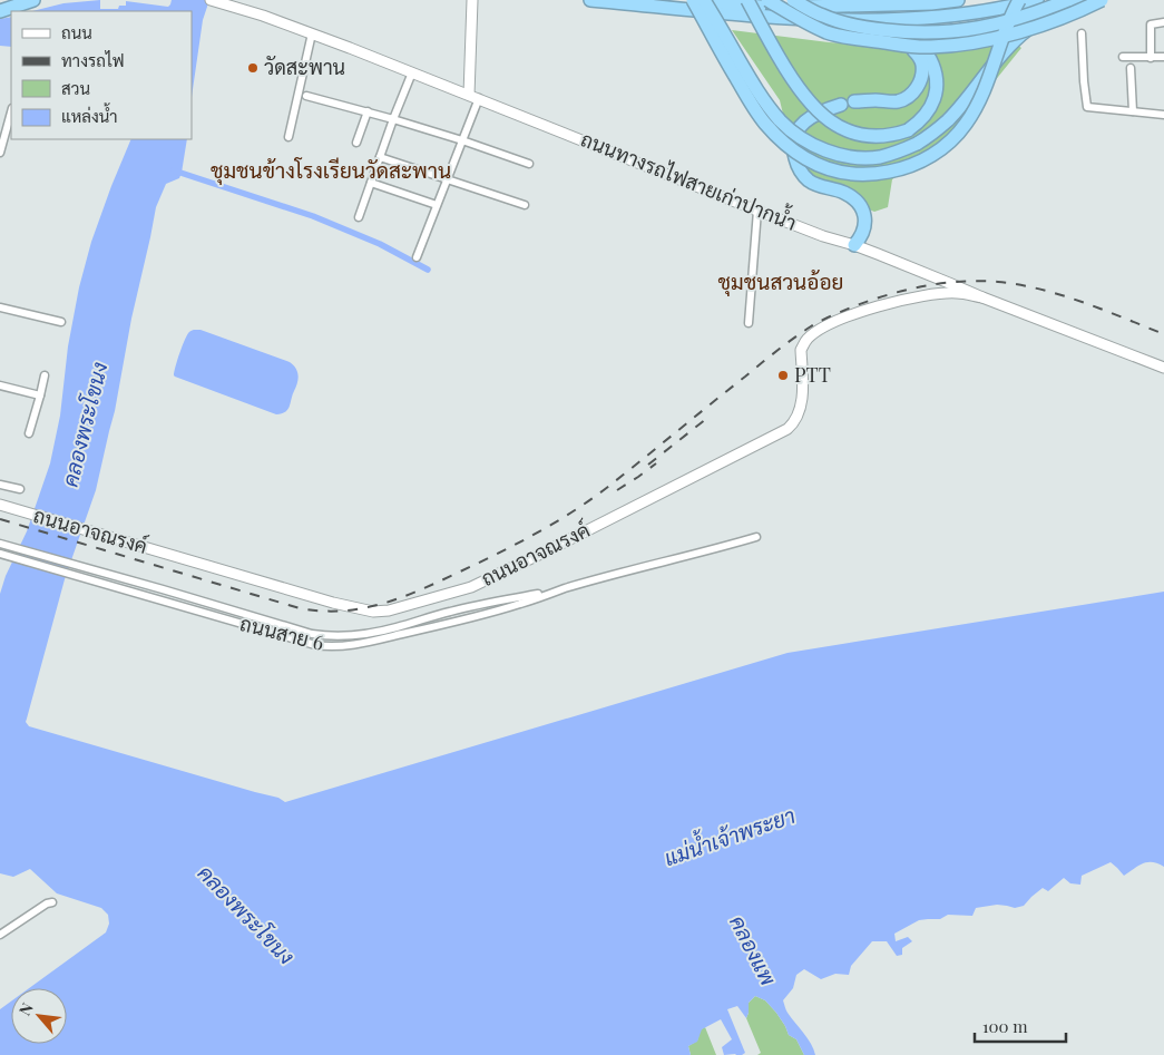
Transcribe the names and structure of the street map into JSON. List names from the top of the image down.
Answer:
{
  "streets": {
    "street": ["ถนนทางรถไฟสายเก่าปากน้ำ", "ถนนอาจณรงค์", "ถนนสาย 6"]
  },
  "crossings": [
    ["ถนนทางรถไฟสายเก่าปากน้ำ", "ถนนอาจณรงค์"]
  ],
  "districts": ["ชุมชนข้างโรงเรียนวัดสะพาน", "ชุมชนสวนอ้อย"],
  "water": ["คลองพระโขนง", "แม่น้ำเจ้าพระยา", "คลองแพ"],
  "places": ["วัดสะพาน", "PTT"],
  "legend": [
    "ถนน",
    "ทางรถไฟ",
    "สวน",
    "แหล่งน้ำ"
  ],
  "scale_bar": "100 m",
  "north": "top left"
}
